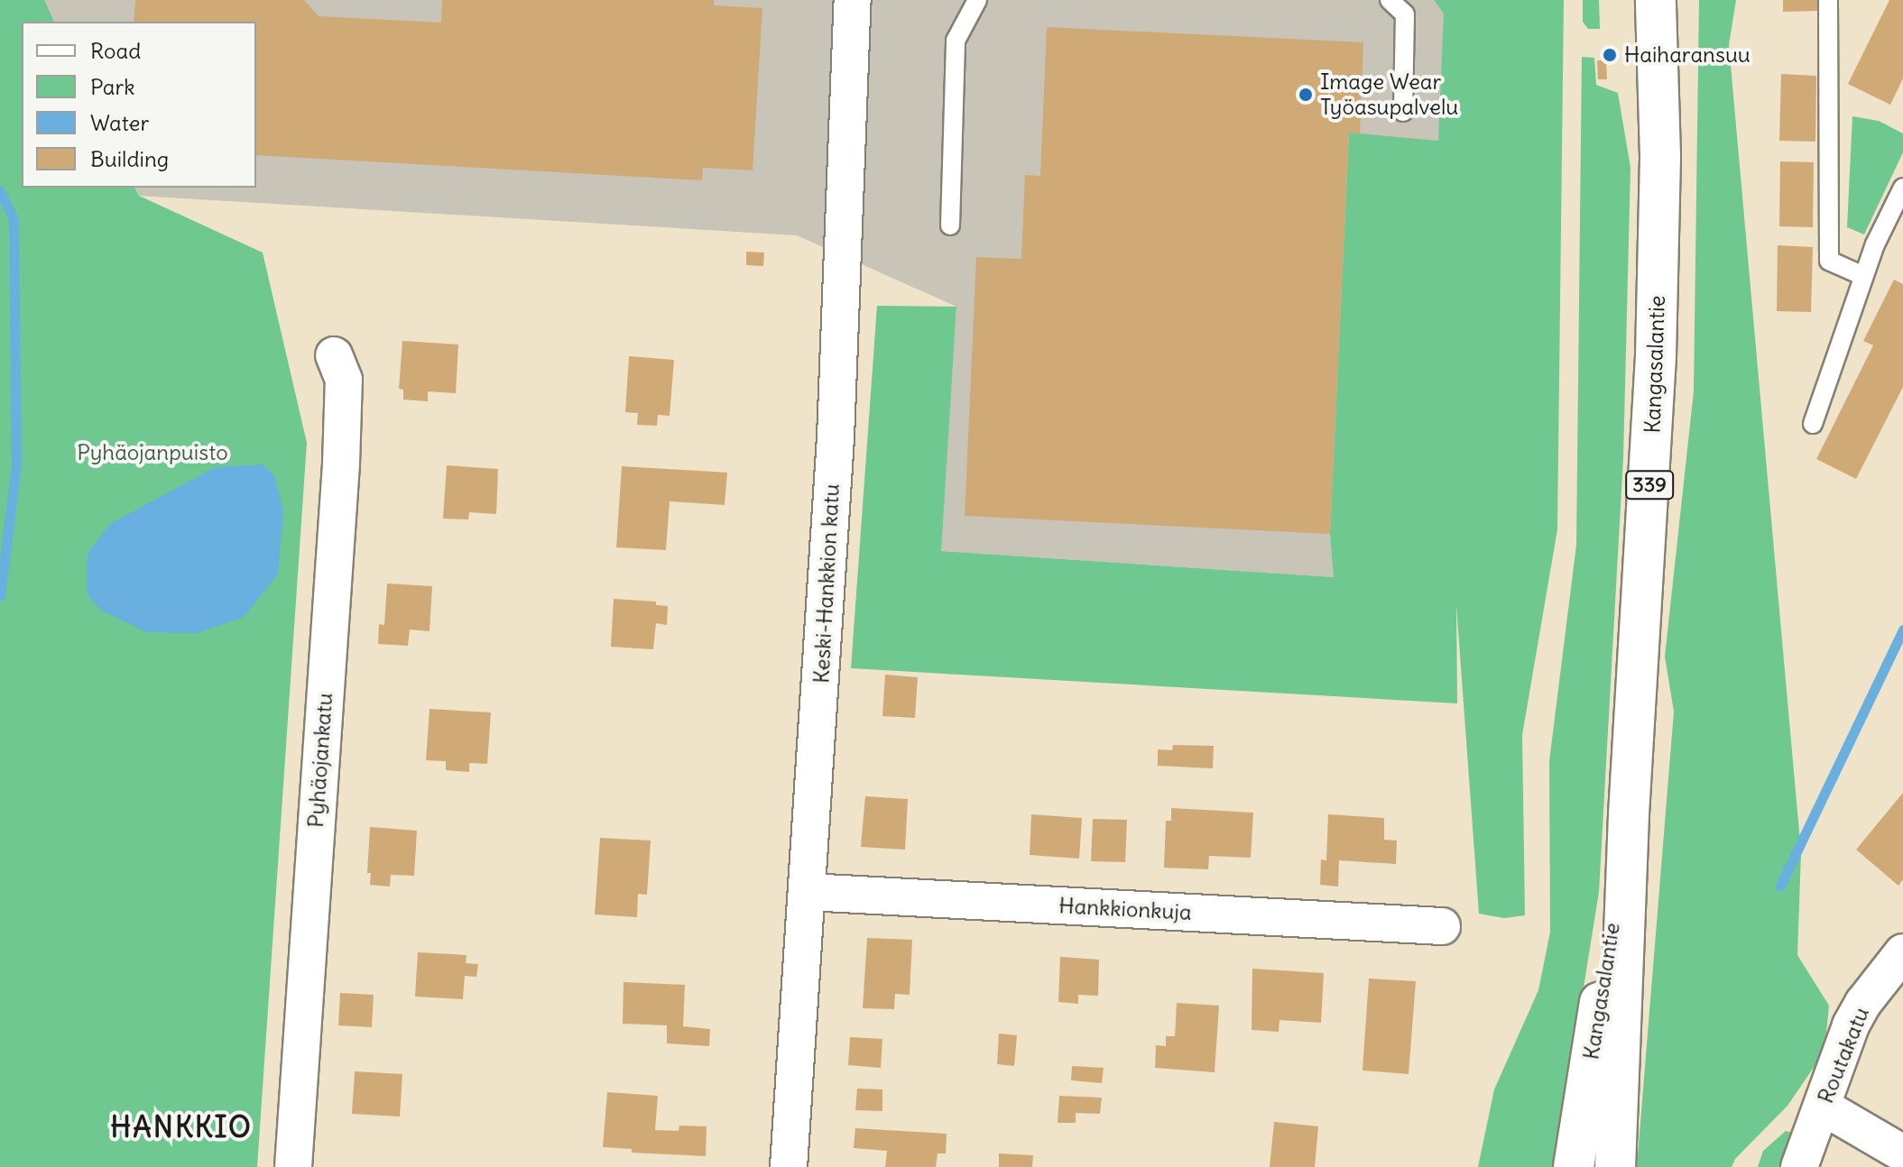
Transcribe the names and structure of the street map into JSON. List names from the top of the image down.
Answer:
{
  "streets": {
    "main road": ["Kangasalantie", "339"],
    "street": [
      "Keski-Hankkion katu",
      "Pyhäojankatu",
      "Hankkionkuja",
      "Routakatu"
    ]
  },
  "crossings": [
    ["Keski-Hankkion katu", "Hankkionkuja"]
  ],
  "districts": ["HANKKIO"],
  "parks": ["Pyhäojanpuisto"],
  "places": ["Haiharansuu", "Image Wear Työasupalvelu"],
  "legend": [
    "Road",
    "Park",
    "Water",
    "Building"
  ]
}
